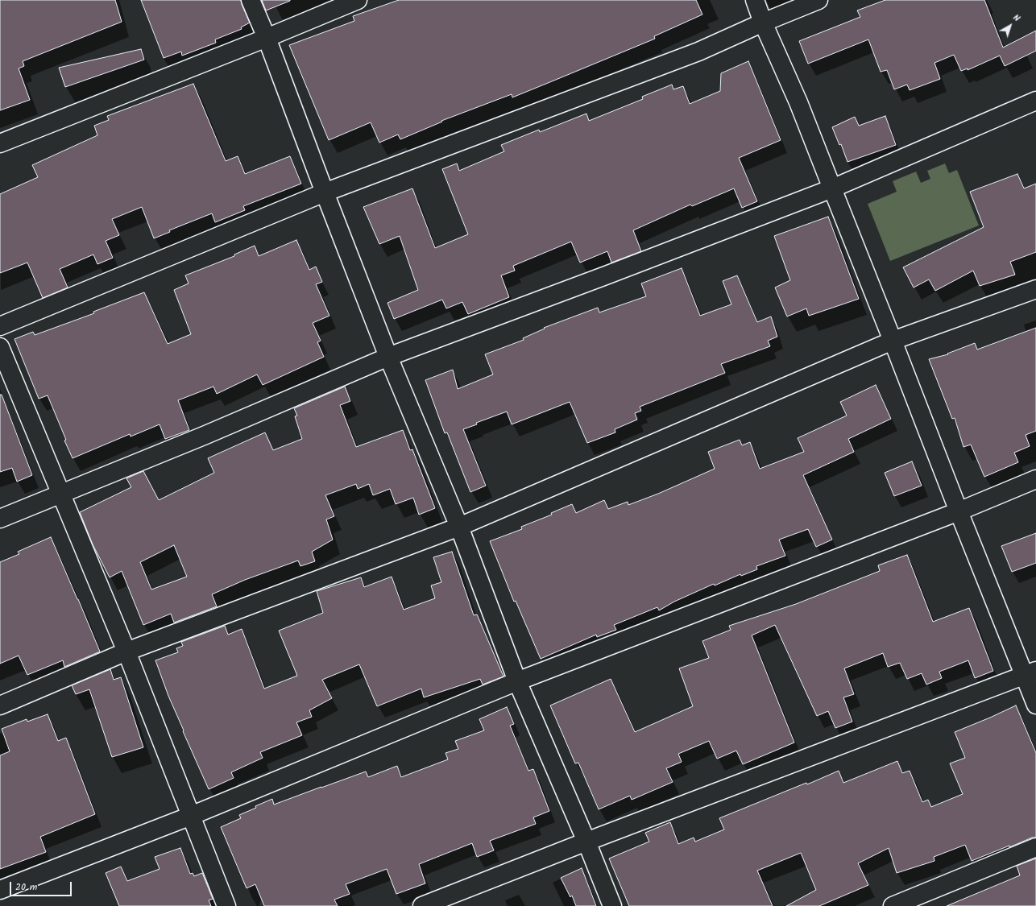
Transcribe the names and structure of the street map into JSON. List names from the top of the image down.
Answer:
{
  "scale_bar": "20 m",
  "north": "top right"
}
